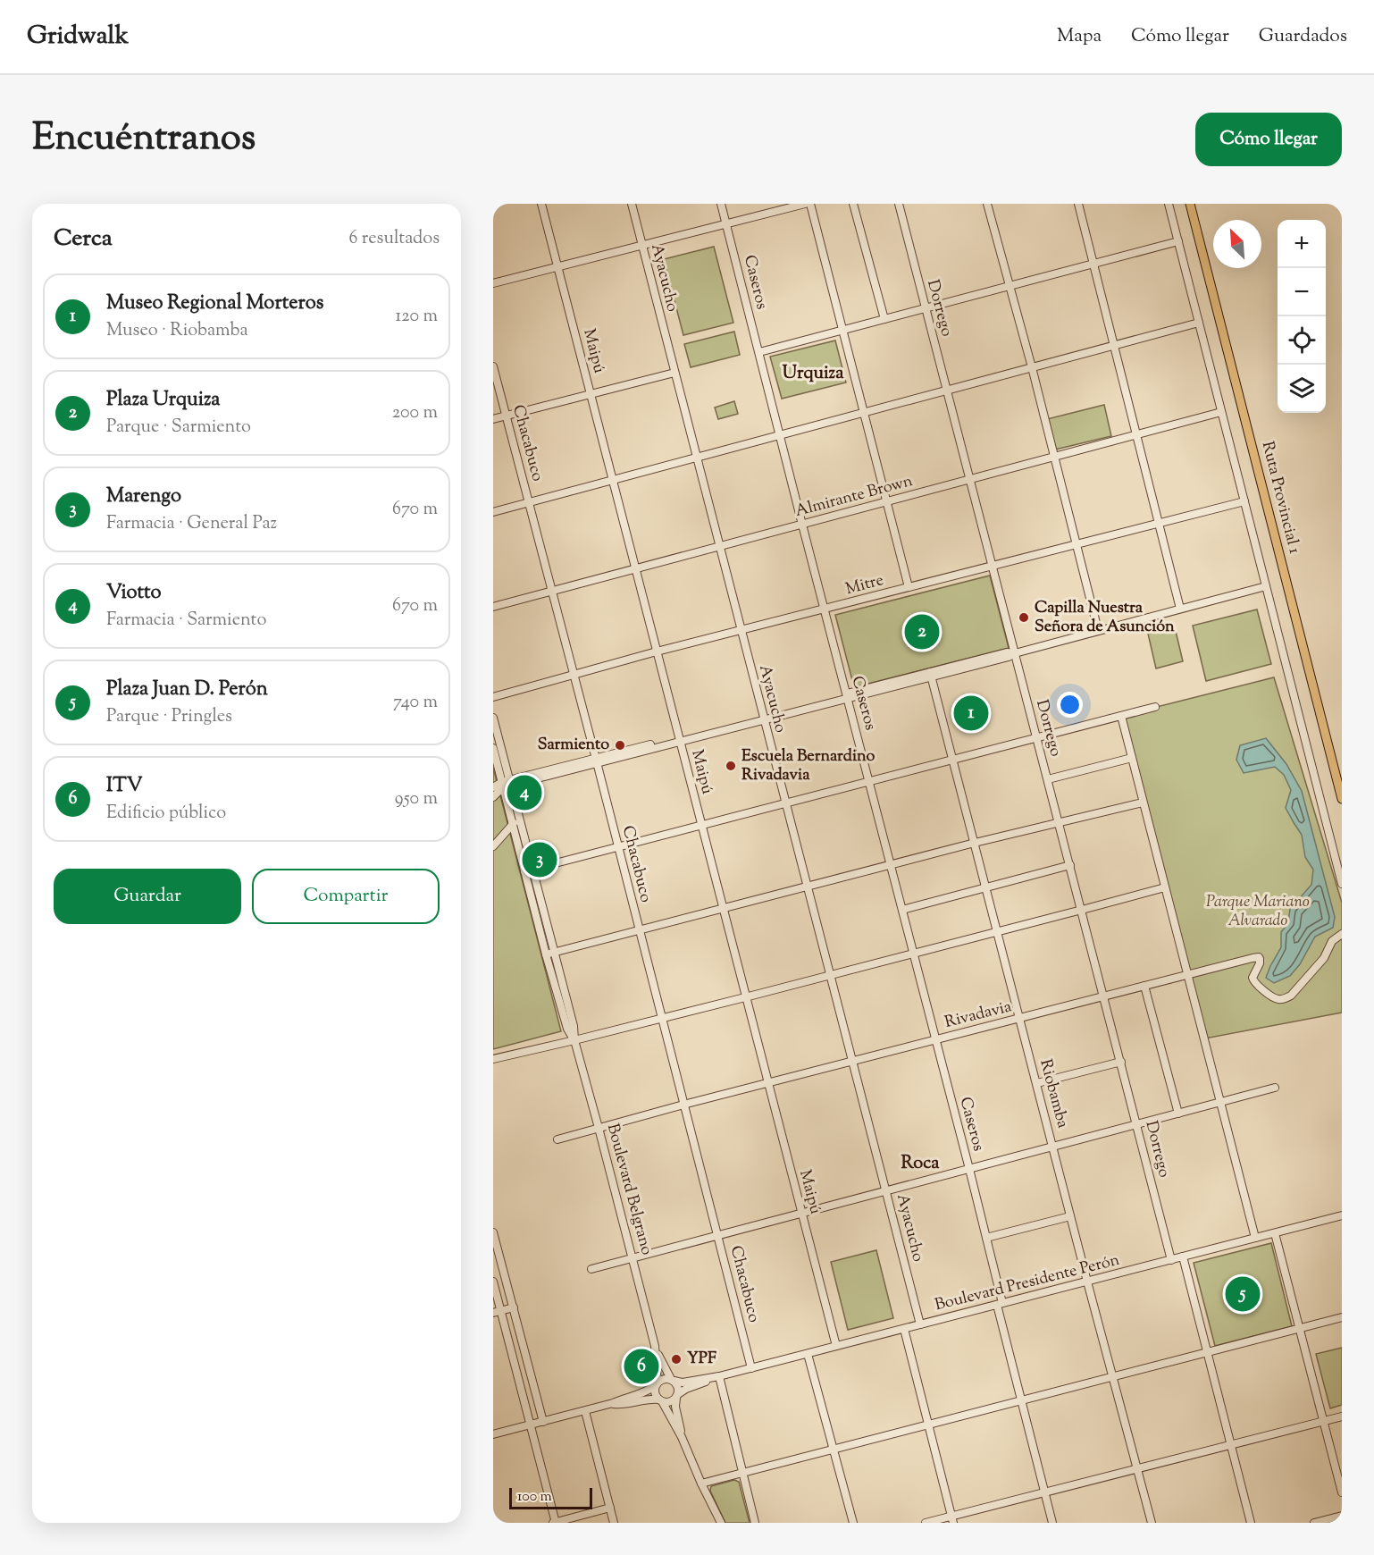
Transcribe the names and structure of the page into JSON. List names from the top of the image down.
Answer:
{
  "streets": {
    "main road": ["Ruta Provincial 1"],
    "street": [
      "Ayacucho",
      "Caseros",
      "Dorrego",
      "Maipú",
      "Chacabuco",
      "Almirante Brown",
      "Mitre",
      "Rivadavia",
      "Riobamba",
      "Boulevard Belgrano",
      "Boulevard Presidente Perón"
    ]
  },
  "crossings": [
    ["Ayacucho", "Almirante Brown"],
    ["Ayacucho", "Mitre"],
    ["Ayacucho", "Rivadavia"],
    ["Ayacucho", "Boulevard Presidente Perón"],
    ["Caseros", "Almirante Brown"],
    ["Caseros", "Mitre"],
    ["Caseros", "Rivadavia"],
    ["Caseros", "Boulevard Presidente Perón"],
    ["Dorrego", "Almirante Brown"],
    ["Dorrego", "Mitre"],
    ["Dorrego", "Rivadavia"],
    ["Dorrego", "Boulevard Presidente Perón"],
    ["Maipú", "Almirante Brown"],
    ["Maipú", "Mitre"],
    ["Maipú", "Rivadavia"],
    ["Maipú", "Boulevard Presidente Perón"],
    ["Chacabuco", "Almirante Brown"],
    ["Chacabuco", "Mitre"],
    ["Chacabuco", "Rivadavia"],
    ["Chacabuco", "Boulevard Presidente Perón"],
    ["Rivadavia", "Riobamba"],
    ["Rivadavia", "Boulevard Belgrano"],
    ["Riobamba", "Boulevard Presidente Perón"],
    ["Boulevard Belgrano", "Boulevard Presidente Perón"]
  ],
  "districts": ["Urquiza", "Roca"],
  "parks": ["Parque Mariano Alvarado"],
  "places": [
    "Capilla Nuestra Señora de Asunción",
    "Sarmiento",
    "Escuela Bernardino Rivadavia",
    "YPF"
  ],
  "scale_bar": "100 m",
  "north": "top left",
  "page": {
    "header": "Gridwalk",
    "nav": ["Mapa", "Cómo llegar", "Guardados"],
    "title": "Encuéntranos",
    "buttons": [
      "Cómo llegar",
      ["Guardar", "Compartir"]
    ],
    "heading": ["Cerca", "6 resultados"],
    "map_buttons": ["+", "−"],
    "list": [
      {
        "mark": "1",
        "name": "Museo Regional Morteros",
        "note": "Museo · Riobamba",
        "value": "120 m"
      },
      {
        "mark": "2",
        "name": "Plaza Urquiza",
        "note": "Parque · Sarmiento",
        "value": "200 m"
      },
      {
        "mark": "3",
        "name": "Marengo",
        "note": "Farmacia · General Paz",
        "value": "670 m"
      },
      {
        "mark": "4",
        "name": "Viotto",
        "note": "Farmacia · Sarmiento",
        "value": "670 m"
      },
      {
        "mark": "5",
        "name": "Plaza Juan D. Perón",
        "note": "Parque · Pringles",
        "value": "740 m"
      },
      {
        "mark": "6",
        "name": "ITV",
        "note": "Edificio público",
        "value": "950 m"
      }
    ],
    "pins": [
      "2",
      "1",
      "4",
      "3",
      "5",
      "6"
    ],
    "scale": "100 m"
  }
}
